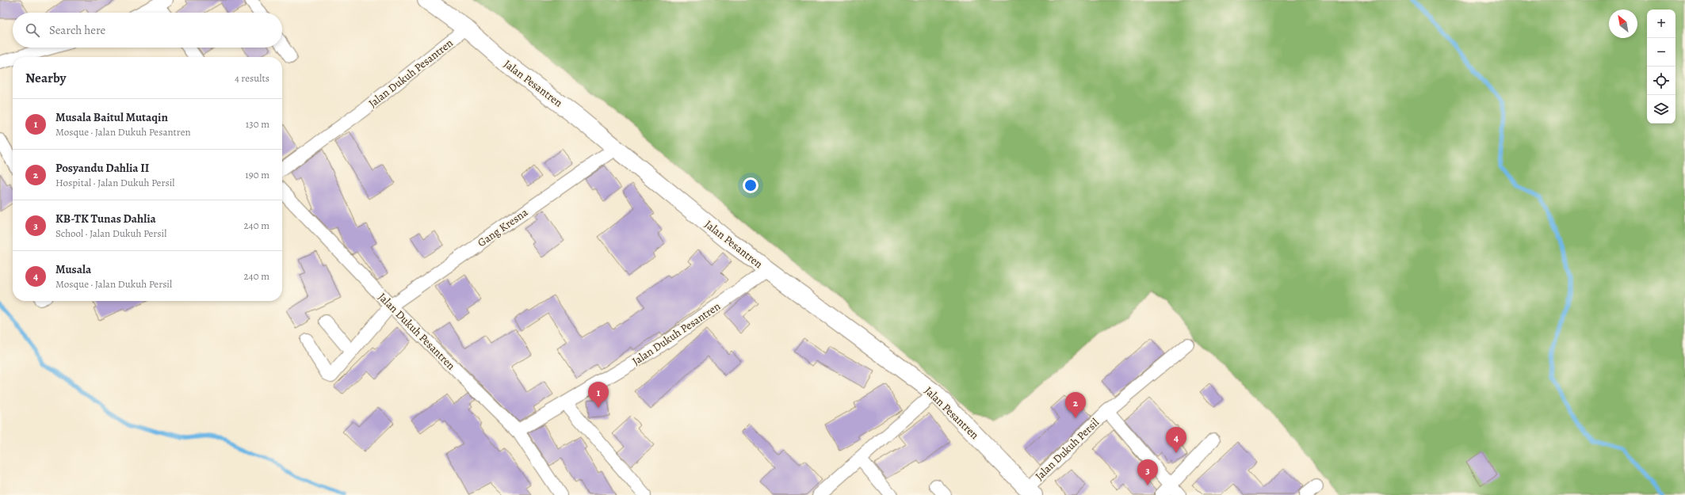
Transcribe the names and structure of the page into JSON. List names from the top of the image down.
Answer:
{
  "streets": {
    "main road": ["Jalan Pesantren"],
    "street": ["Jalan Dukuh Pesantren", "Gang Kresna", "Jalan Dukuh Persil"]
  },
  "crossings": [
    ["Jalan Dukuh Pesantren", "Jalan Pesantren"],
    ["Jalan Dukuh Pesantren", "Gang Kresna"],
    ["Jalan Pesantren", "Gang Kresna"],
    ["Jalan Pesantren", "Jalan Dukuh Persil"]
  ],
  "north": "top left",
  "page": {
    "map_buttons": ["+", "−"],
    "search": "Search here",
    "heading": ["Nearby", "4 results"],
    "list": [
      {
        "mark": "1",
        "name": "Musala Baitul Mutaqin",
        "note": "Mosque · Jalan Dukuh Pesantren",
        "value": "130 m"
      },
      {
        "mark": "2",
        "name": "Posyandu Dahlia II",
        "note": "Hospital · Jalan Dukuh Persil",
        "value": "190 m"
      },
      {
        "mark": "3",
        "name": "KB-TK Tunas Dahlia",
        "note": "School · Jalan Dukuh Persil",
        "value": "240 m"
      },
      {
        "mark": "4",
        "name": "Musala",
        "note": "Mosque · Jalan Dukuh Persil",
        "value": "240 m"
      }
    ],
    "pins": [
      "1",
      "2",
      "4",
      "3"
    ]
  }
}
